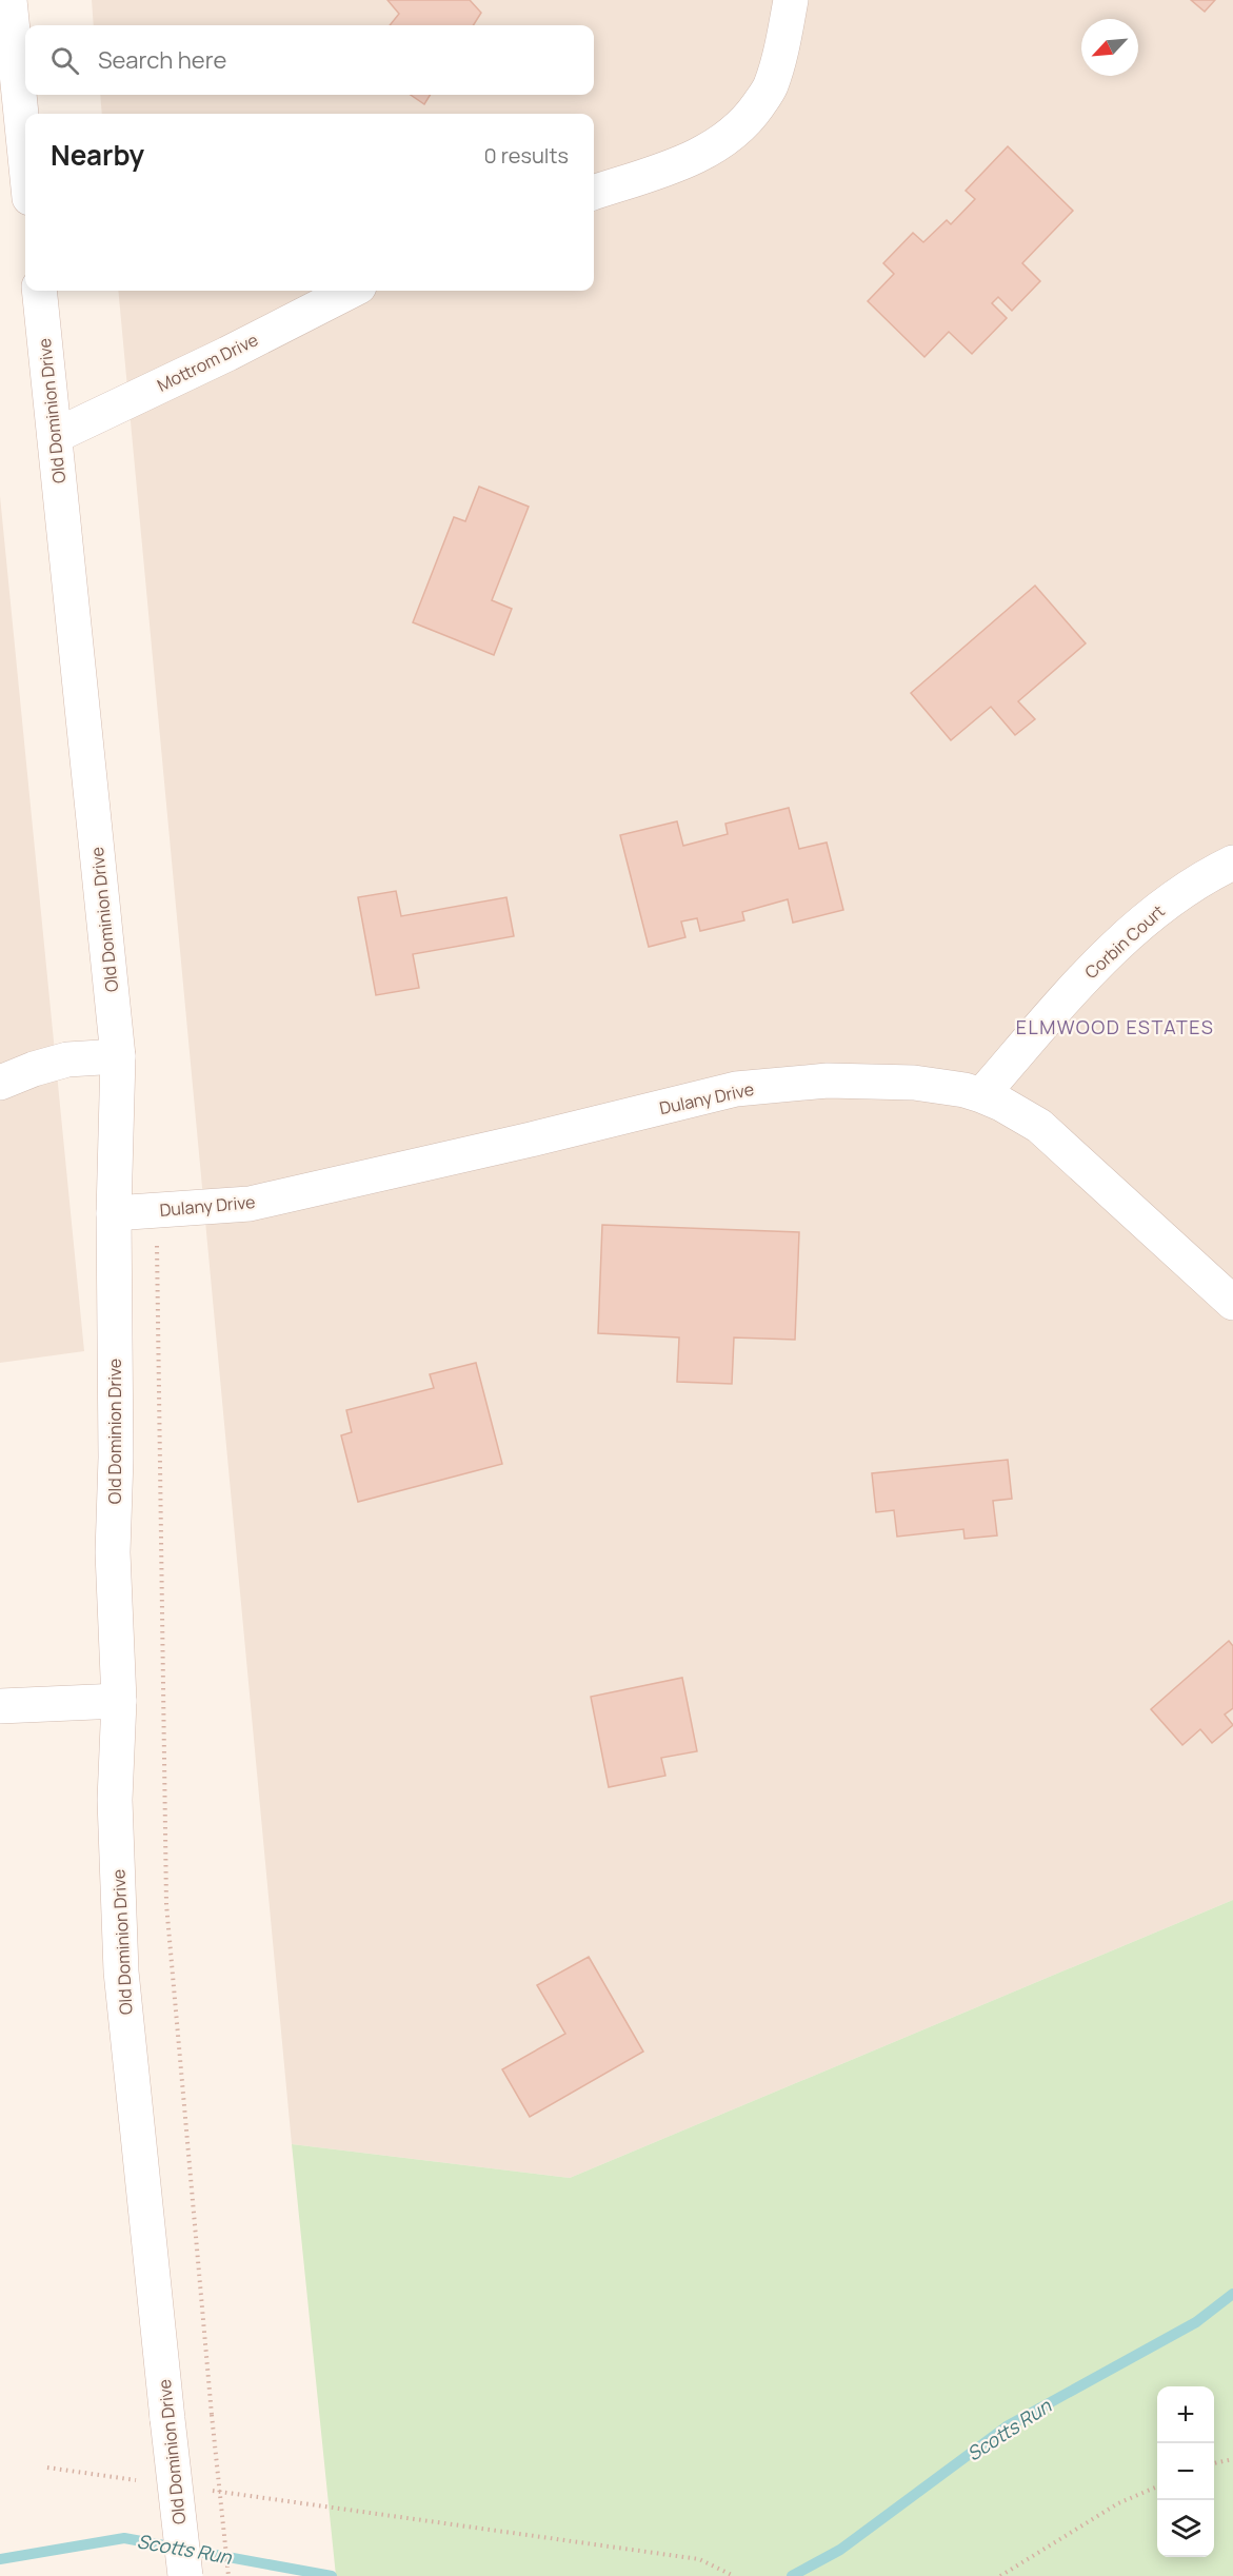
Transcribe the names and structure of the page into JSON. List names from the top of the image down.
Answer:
{
  "streets": {
    "main road": [
      "Mottrom Drive",
      "Old Dominion Drive",
      "Corbin Court",
      "Dulany Drive"
    ]
  },
  "crossings": [
    ["Mottrom Drive", "Old Dominion Drive"],
    ["Old Dominion Drive", "Dulany Drive"],
    ["Corbin Court", "Dulany Drive"]
  ],
  "districts": ["ELMWOOD ESTATES"],
  "water": ["Scotts Run"],
  "north": "bottom left",
  "page": {
    "search": "Search here",
    "heading": ["Nearby", "0 results"],
    "map_buttons": ["+", "−"]
  }
}
